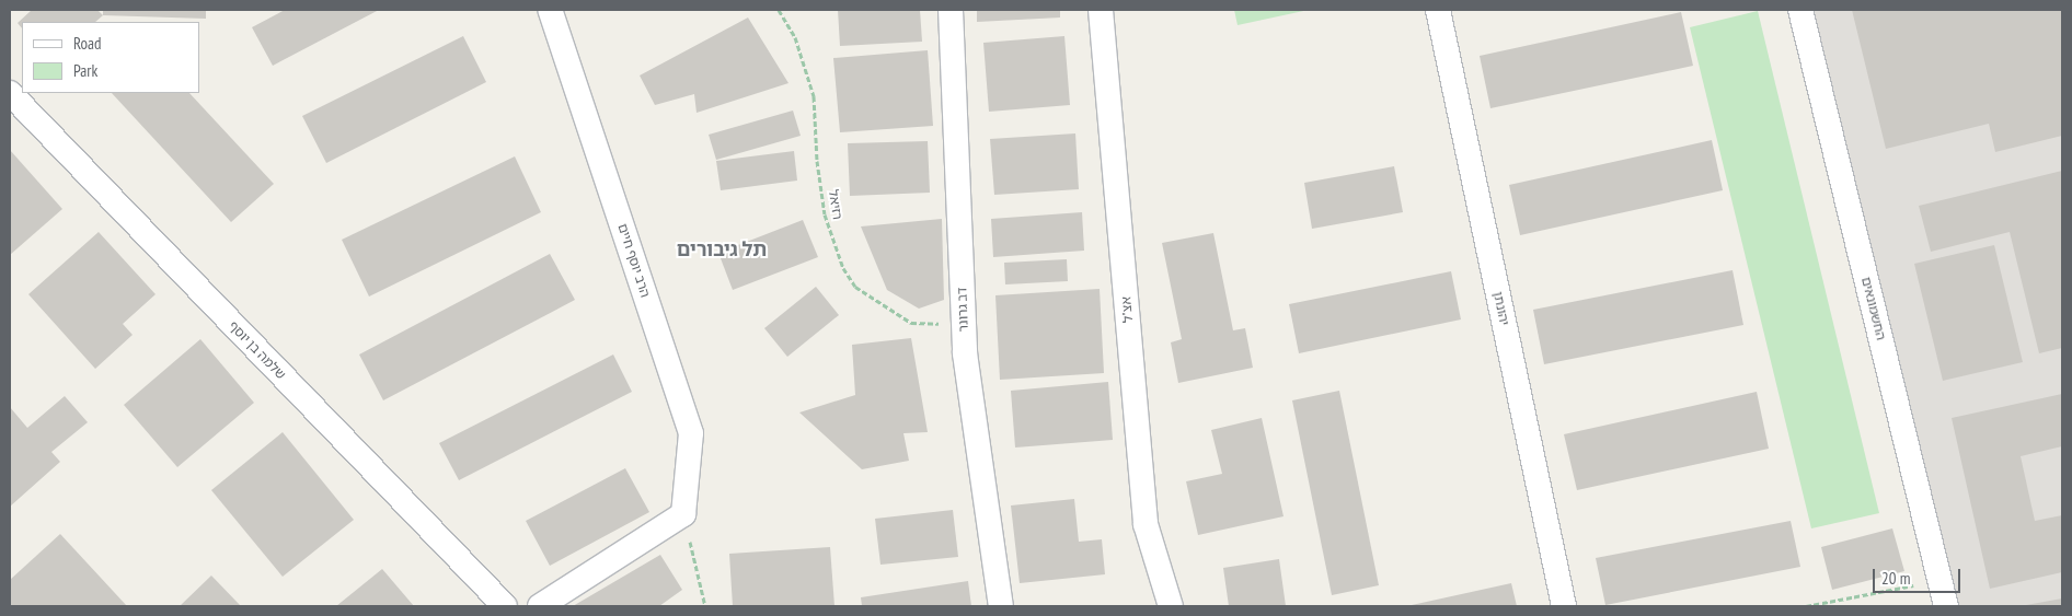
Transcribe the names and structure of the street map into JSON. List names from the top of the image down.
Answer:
{
  "streets": {
    "street": [
      "הרב יוסף חיים",
      "יהונתן",
      "החשמונאים",
      "דב גרונר",
      "אצ\"ל",
      "שלמה בן יוסף"
    ],
    "path": ["רזיאל"]
  },
  "crossings": [
    ["רזיאל", "דב גרונר"]
  ],
  "districts": ["תל גיבורים"],
  "legend": ["Road", "Park"],
  "scale_bar": "20 m"
}
